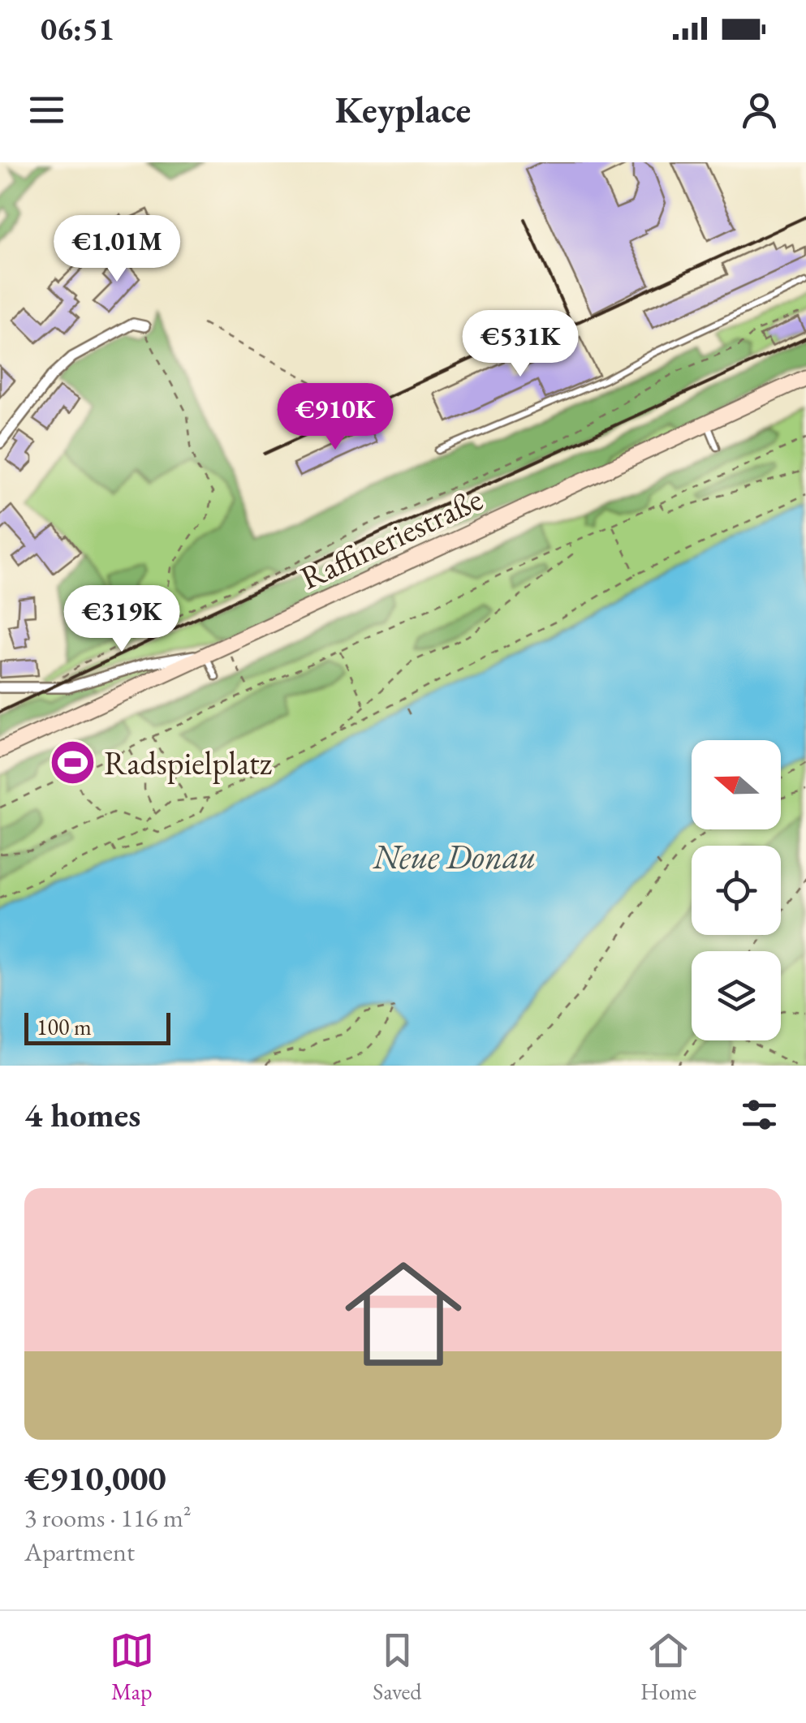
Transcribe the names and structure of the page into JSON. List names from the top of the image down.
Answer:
{
  "streets": {
    "main road": ["Raffineriestraße"]
  },
  "water": ["Neue Donau"],
  "places": {
    "sports": ["Radspielplatz"]
  },
  "scale_bar": "100 m",
  "north": "left",
  "page": {
    "status": "06:51",
    "header": "Keyplace",
    "price": [
      "€1.01M",
      "€531K",
      "€910K",
      "€319K"
    ],
    "scale": "100 m",
    "heading": "4 homes",
    "list": [
      {
        "name": "€910,000",
        "note": "3 rooms · 116 m² · Apartment"
      }
    ],
    "tabs": ["Map", "Saved", "Home"]
  }
}
